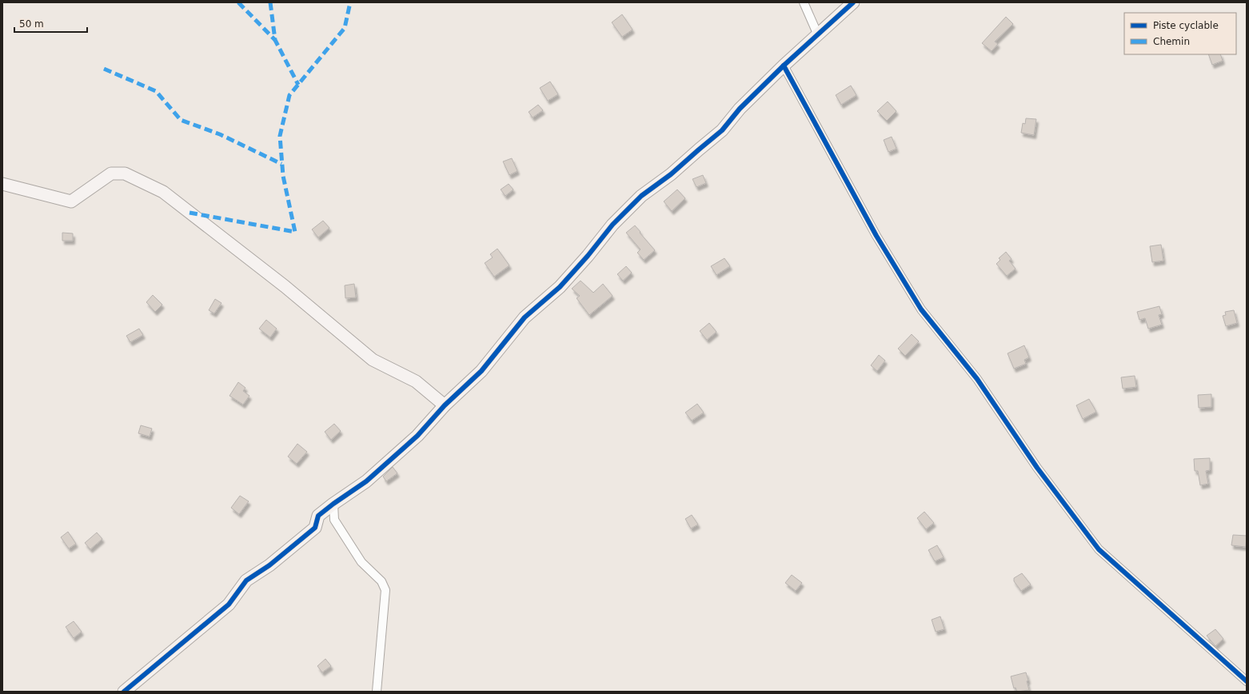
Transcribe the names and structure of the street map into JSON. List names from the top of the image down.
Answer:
{
  "legend": ["Piste cyclable", "Chemin"],
  "scale_bar": "50 m"
}
